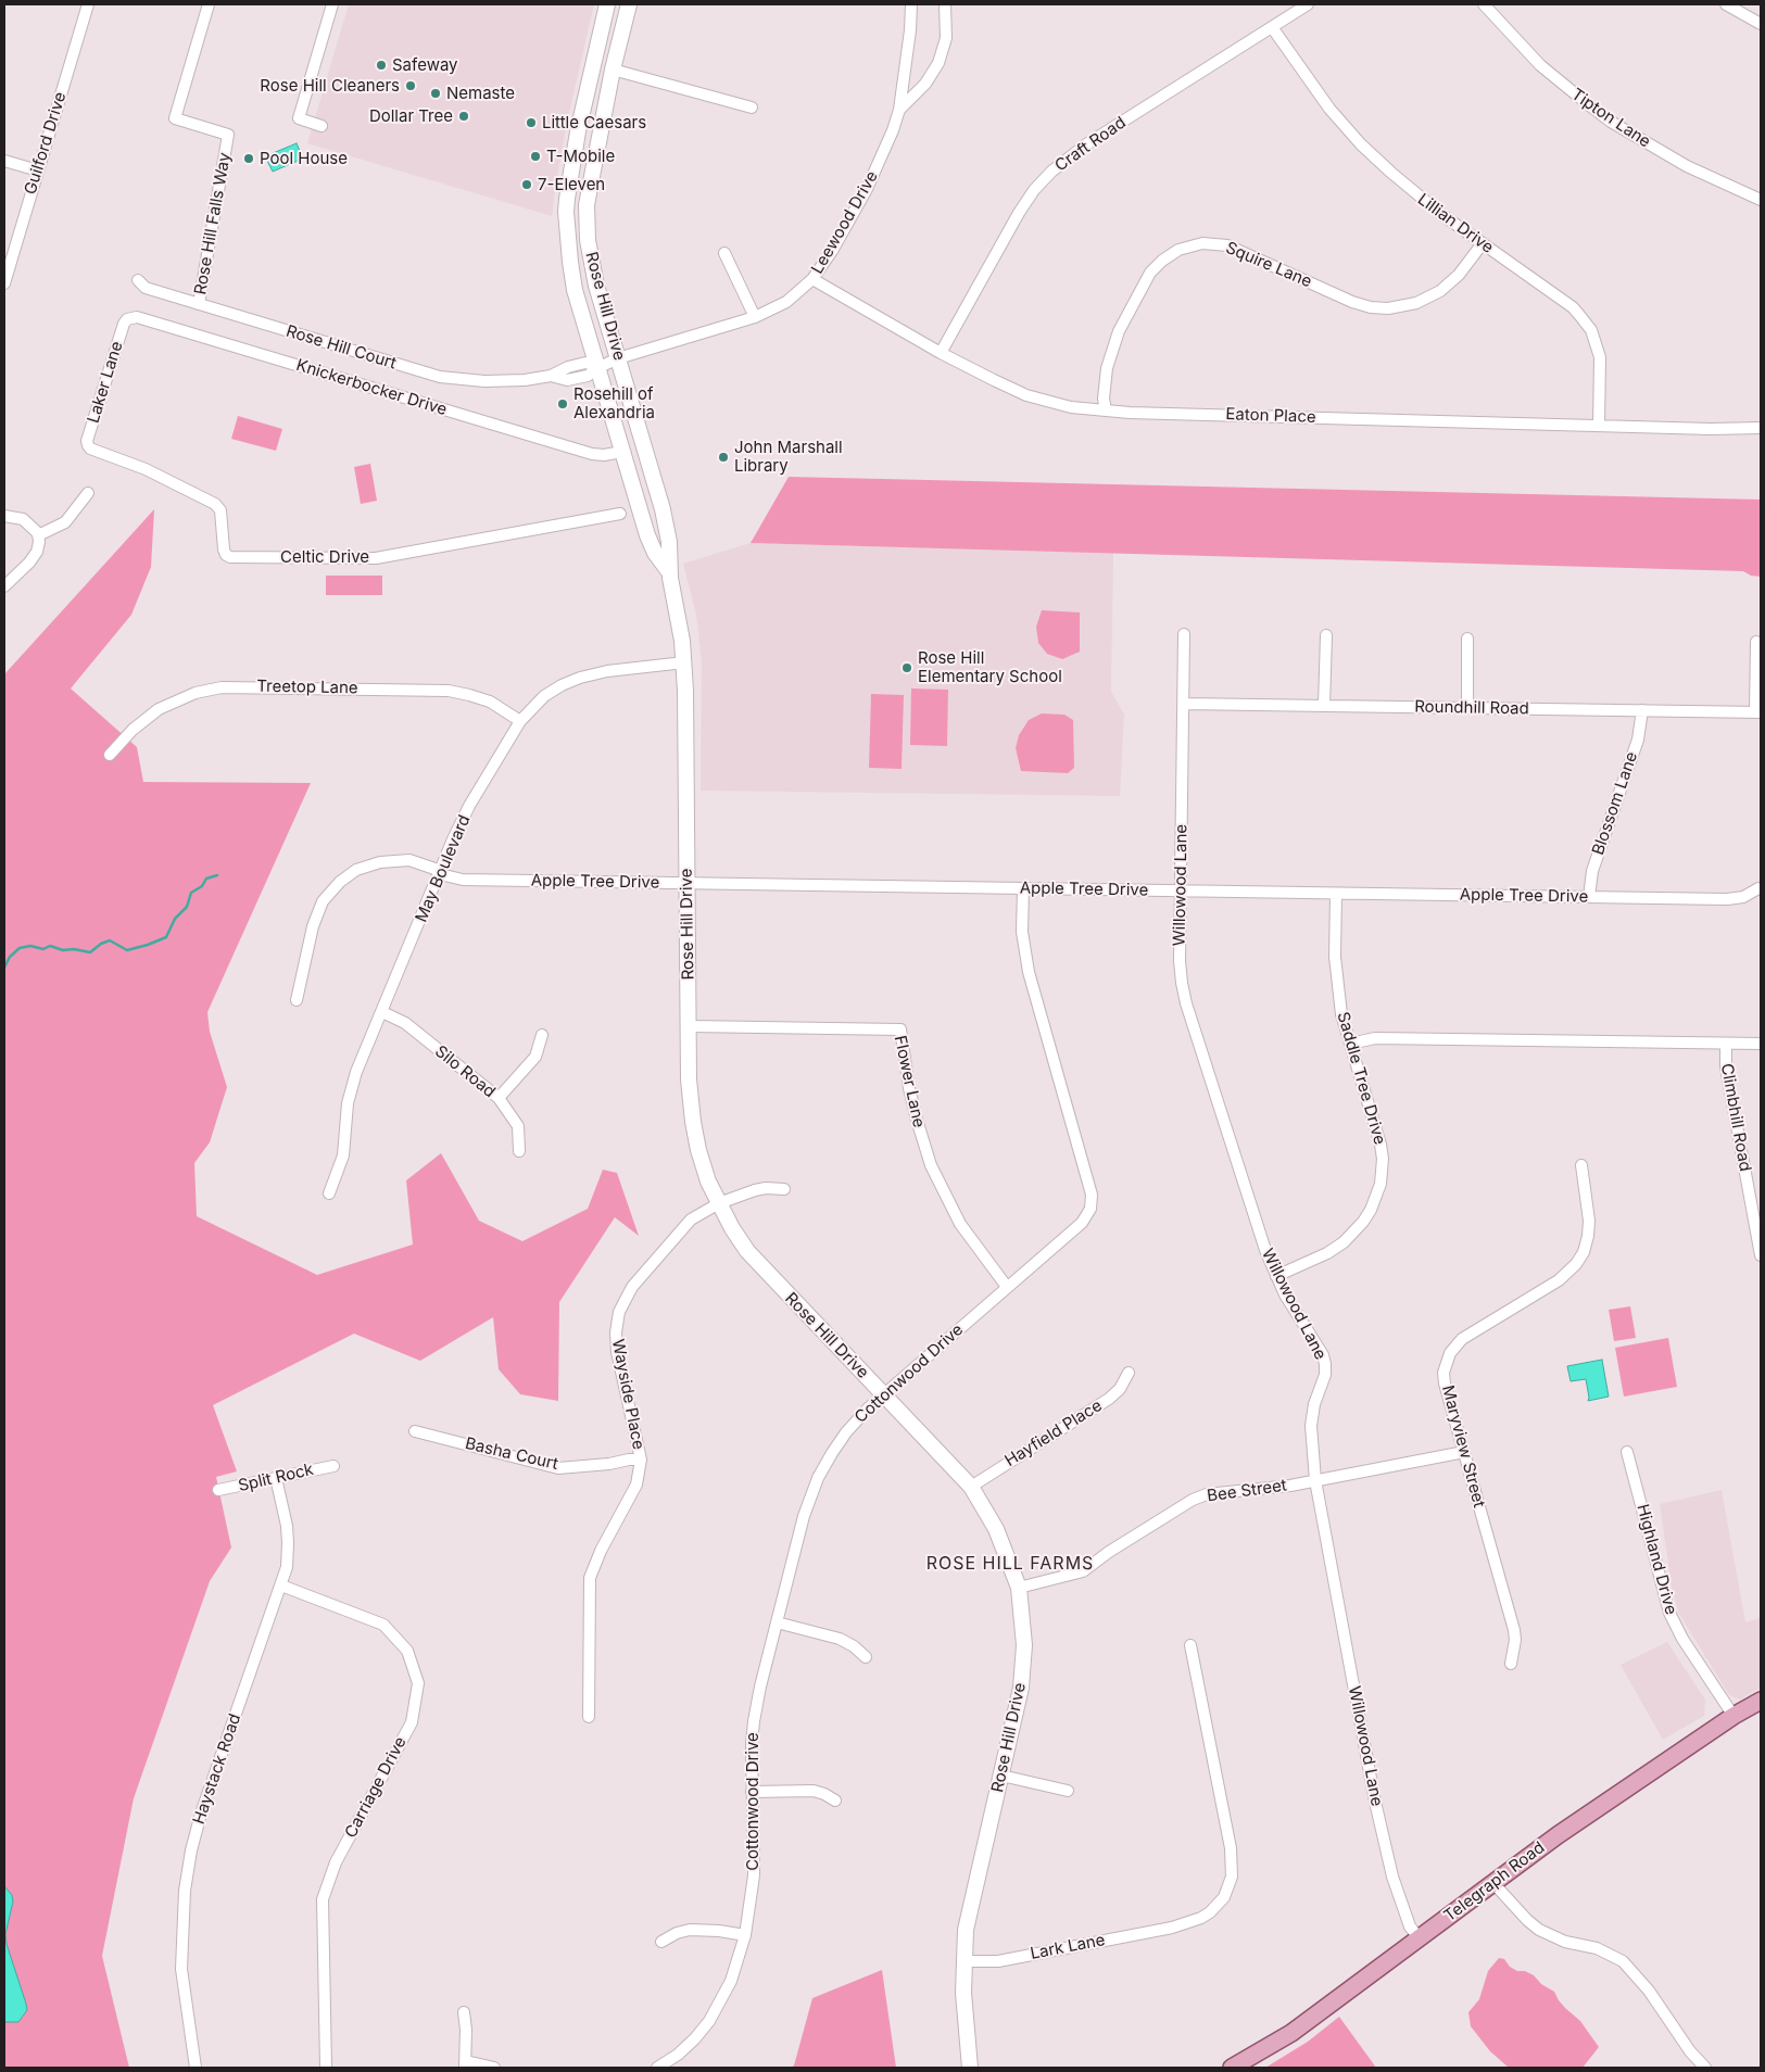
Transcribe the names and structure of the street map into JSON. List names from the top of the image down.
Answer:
{
  "streets": {
    "main road": ["Telegraph Road"],
    "street": [
      "Tipton Lane",
      "Guilford Drive",
      "Craft Road",
      "Leewood Drive",
      "Rose Hill Falls Way",
      "Lillian Drive",
      "Squire Lane",
      "Rose Hill Drive",
      "Rose Hill Court",
      "Laker Lane",
      "Knickerbocker Drive",
      "Eaton Place",
      "Celtic Drive",
      "Treetop Lane",
      "Roundhill Road",
      "Blossom Lane",
      "May Boulevard",
      "Apple Tree Drive",
      "Willowood Lane",
      "Silo Road",
      "Saddle Tree Drive",
      "Flower Lane",
      "Climbhill Road",
      "Cottonwood Drive",
      "Wayside Place",
      "Hayfield Place",
      "Maryview Street",
      "Basha Court",
      "Split Rock",
      "Bee Street",
      "Highland Drive",
      "Haystack Road",
      "Carriage Drive",
      "Lark Lane"
    ]
  },
  "crossings": [
    ["Craft Road", "Lillian Drive"],
    ["Craft Road", "Eaton Place"],
    ["Leewood Drive", "Rose Hill Drive"],
    ["Leewood Drive", "Rose Hill Court"],
    ["Leewood Drive", "Eaton Place"],
    ["Rose Hill Falls Way", "Rose Hill Court"],
    ["Lillian Drive", "Squire Lane"],
    ["Lillian Drive", "Eaton Place"],
    ["Squire Lane", "Eaton Place"],
    ["Rose Hill Drive", "Rose Hill Court"],
    ["Rose Hill Drive", "Knickerbocker Drive"],
    ["Rose Hill Drive", "May Boulevard"],
    ["Rose Hill Drive", "Apple Tree Drive"],
    ["Rose Hill Drive", "Flower Lane"],
    ["Rose Hill Drive", "Cottonwood Drive"],
    ["Rose Hill Drive", "Wayside Place"],
    ["Rose Hill Drive", "Hayfield Place"],
    ["Rose Hill Drive", "Bee Street"],
    ["Rose Hill Drive", "Lark Lane"],
    ["Laker Lane", "Knickerbocker Drive"],
    ["Laker Lane", "Celtic Drive"],
    ["Treetop Lane", "May Boulevard"],
    ["Roundhill Road", "Blossom Lane"],
    ["Roundhill Road", "Willowood Lane"],
    ["Blossom Lane", "Apple Tree Drive"],
    ["May Boulevard", "Apple Tree Drive"],
    ["May Boulevard", "Silo Road"],
    ["Apple Tree Drive", "Willowood Lane"],
    ["Apple Tree Drive", "Saddle Tree Drive"],
    ["Apple Tree Drive", "Cottonwood Drive"],
    ["Willowood Lane", "Saddle Tree Drive"],
    ["Willowood Lane", "Bee Street"],
    ["Willowood Lane", "Telegraph Road"],
    ["Flower Lane", "Cottonwood Drive"],
    ["Wayside Place", "Basha Court"],
    ["Maryview Street", "Bee Street"],
    ["Split Rock", "Haystack Road"],
    ["Highland Drive", "Telegraph Road"],
    ["Haystack Road", "Carriage Drive"]
  ],
  "districts": ["ROSE HILL FARMS"],
  "places": [
    "Safeway",
    "Rose Hill Cleaners",
    "Nemaste",
    "Dollar Tree",
    "Little Caesars",
    "T-Mobile",
    "Pool House",
    "7-Eleven",
    "Rosehill of Alexandria",
    "John Marshall Library",
    "Rose Hill Elementary School"
  ]
}
